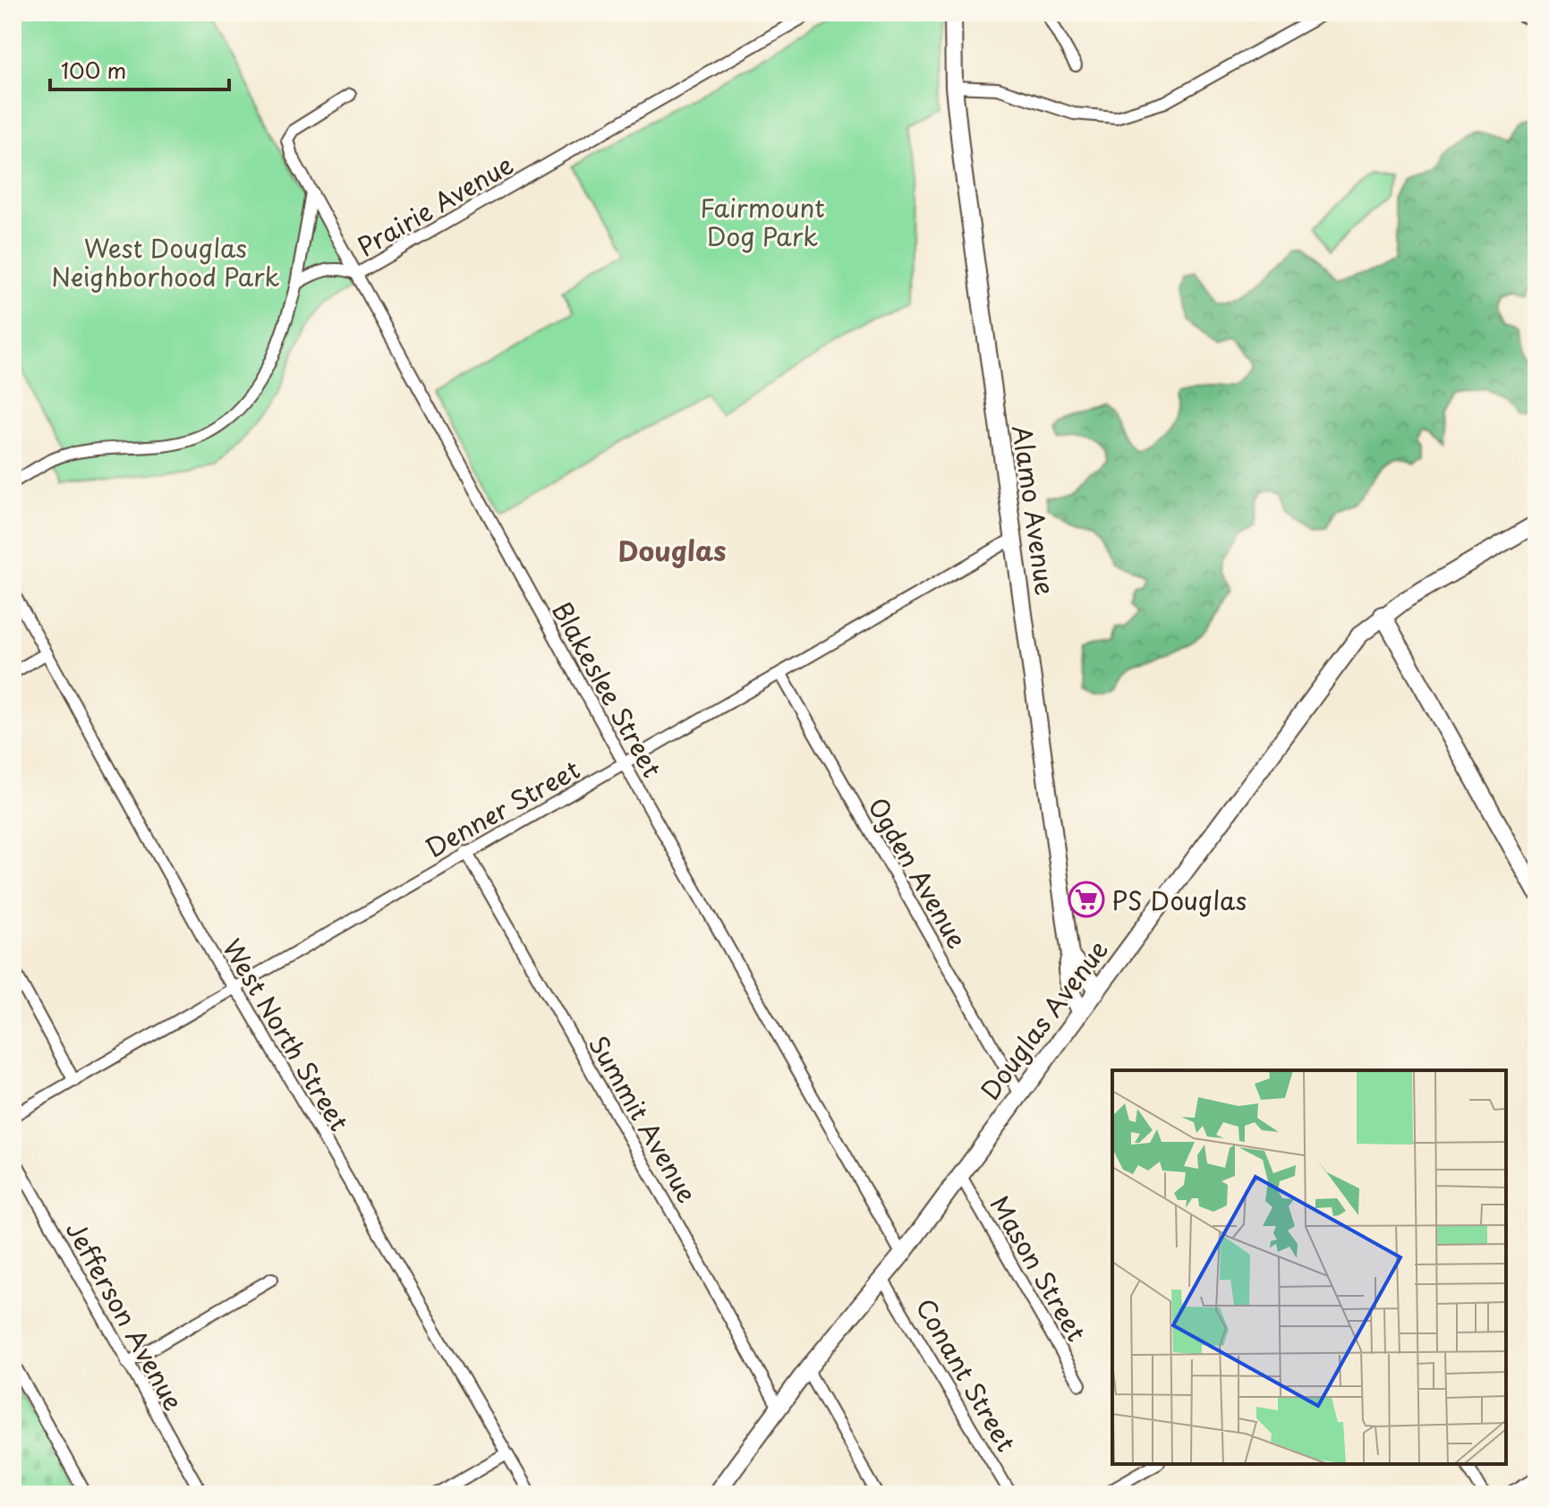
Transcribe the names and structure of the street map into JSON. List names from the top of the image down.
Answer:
{
  "streets": {
    "street": [
      "Prairie Avenue",
      "Alamo Avenue",
      "Blakeslee Street",
      "Denner Street",
      "Ogden Avenue",
      "Douglas Avenue",
      "West North Street",
      "Summit Avenue",
      "Mason Street",
      "Jefferson Avenue",
      "Conant Street"
    ]
  },
  "crossings": [
    ["Prairie Avenue", "Blakeslee Street"],
    ["Alamo Avenue", "Denner Street"],
    ["Alamo Avenue", "Douglas Avenue"],
    ["Blakeslee Street", "Denner Street"],
    ["Blakeslee Street", "Douglas Avenue"],
    ["Denner Street", "Ogden Avenue"],
    ["Denner Street", "West North Street"],
    ["Denner Street", "Summit Avenue"],
    ["Ogden Avenue", "Douglas Avenue"],
    ["Douglas Avenue", "Summit Avenue"],
    ["Douglas Avenue", "Mason Street"],
    ["Douglas Avenue", "Conant Street"]
  ],
  "districts": ["Douglas"],
  "parks": ["Fairmount Dog Park", "West Douglas Neighborhood Park"],
  "places": {
    "supermarket": ["PS Douglas"]
  },
  "scale_bar": "100 m"
}
